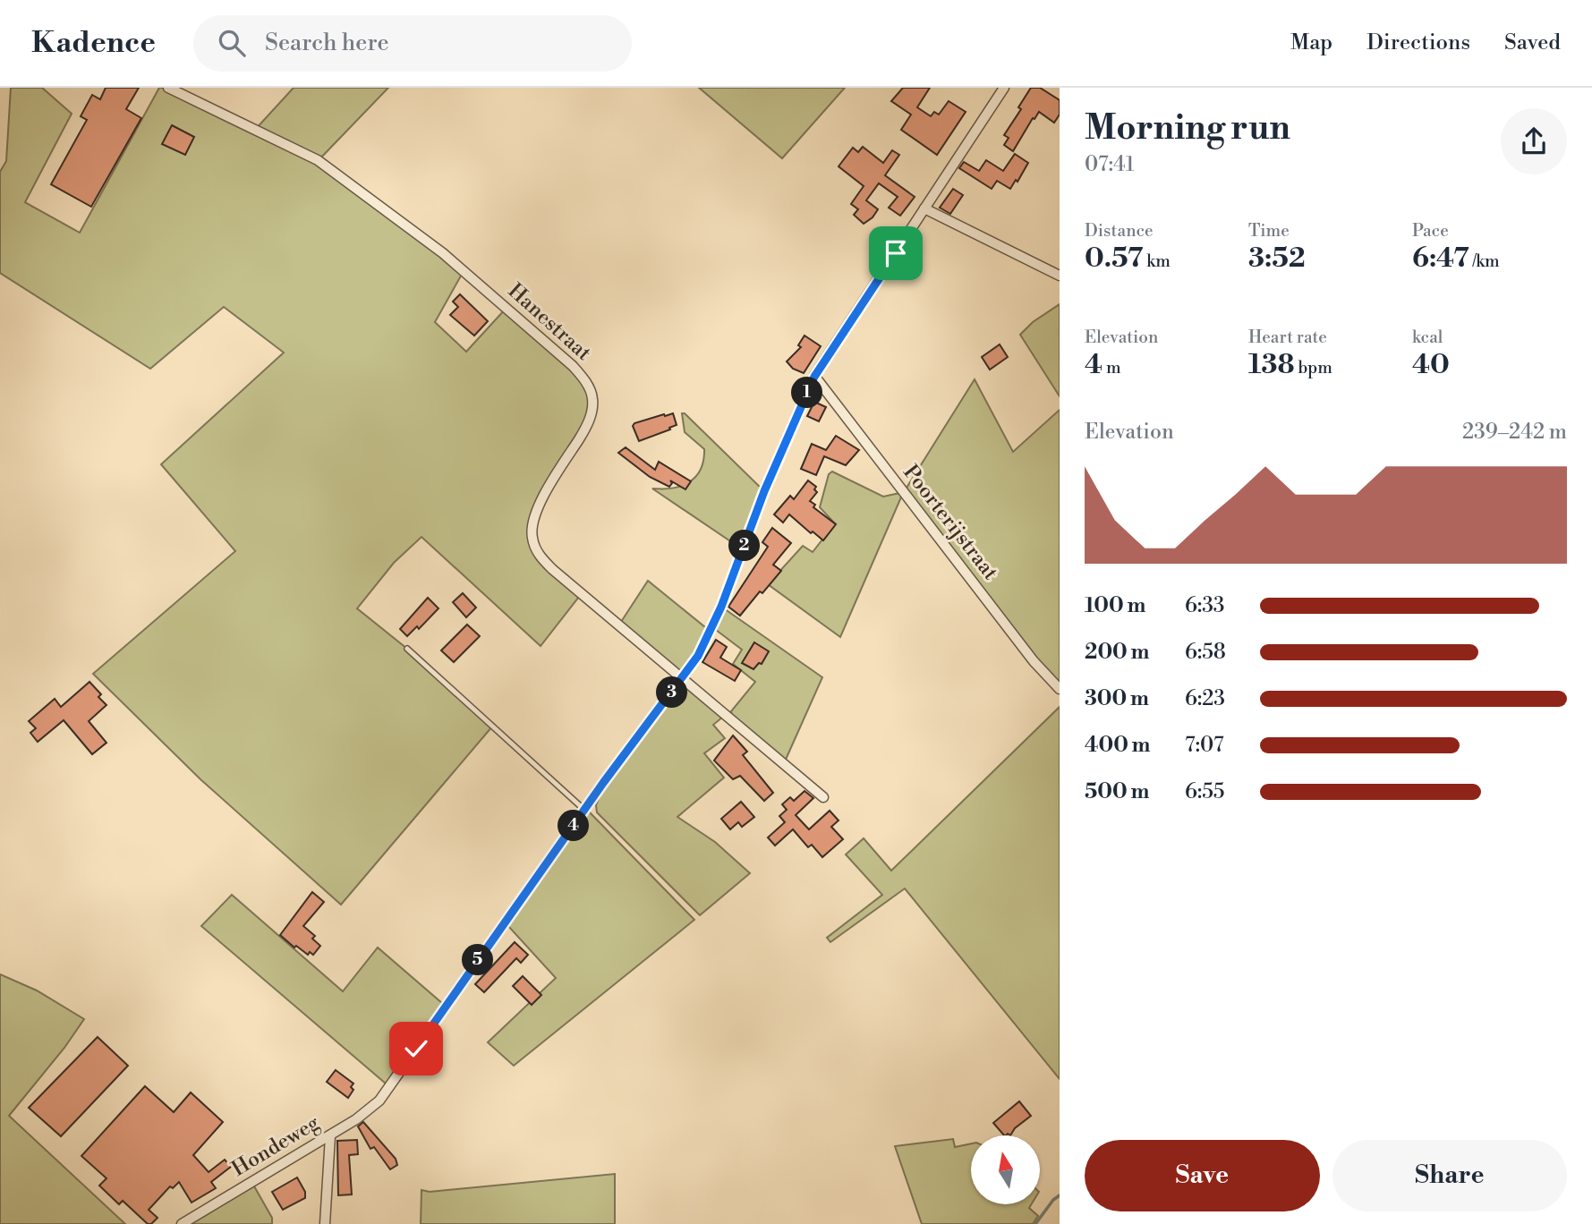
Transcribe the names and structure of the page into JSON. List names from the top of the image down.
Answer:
{
  "streets": {
    "street": ["Hanestraat", "Poorterijstraat", "Hondeweg"]
  },
  "north": "top",
  "page": {
    "header": "Kadence",
    "search": "Search here",
    "nav": ["Map", "Directions", "Saved"],
    "heading": ["Morning run", "07:41"],
    "stats": [
      ["Distance", "0.57 km"],
      ["Time", "3:52"],
      ["Pace", "6:47 /km"],
      ["Elevation", "4 m"],
      ["Heart rate", "138 bpm"],
      ["kcal", "40"]
    ],
    "pins": [
      "1",
      "2",
      "3",
      "4",
      "5"
    ],
    "chart": ["Elevation", "239–242 m"],
    "list": [
      {
        "name": "100 m",
        "note": "6:33"
      },
      {
        "name": "200 m",
        "note": "6:58"
      },
      {
        "name": "300 m",
        "note": "6:23"
      },
      {
        "name": "400 m",
        "note": "7:07"
      },
      {
        "name": "500 m",
        "note": "6:55"
      }
    ],
    "buttons": ["Save", "Share"]
  }
}
